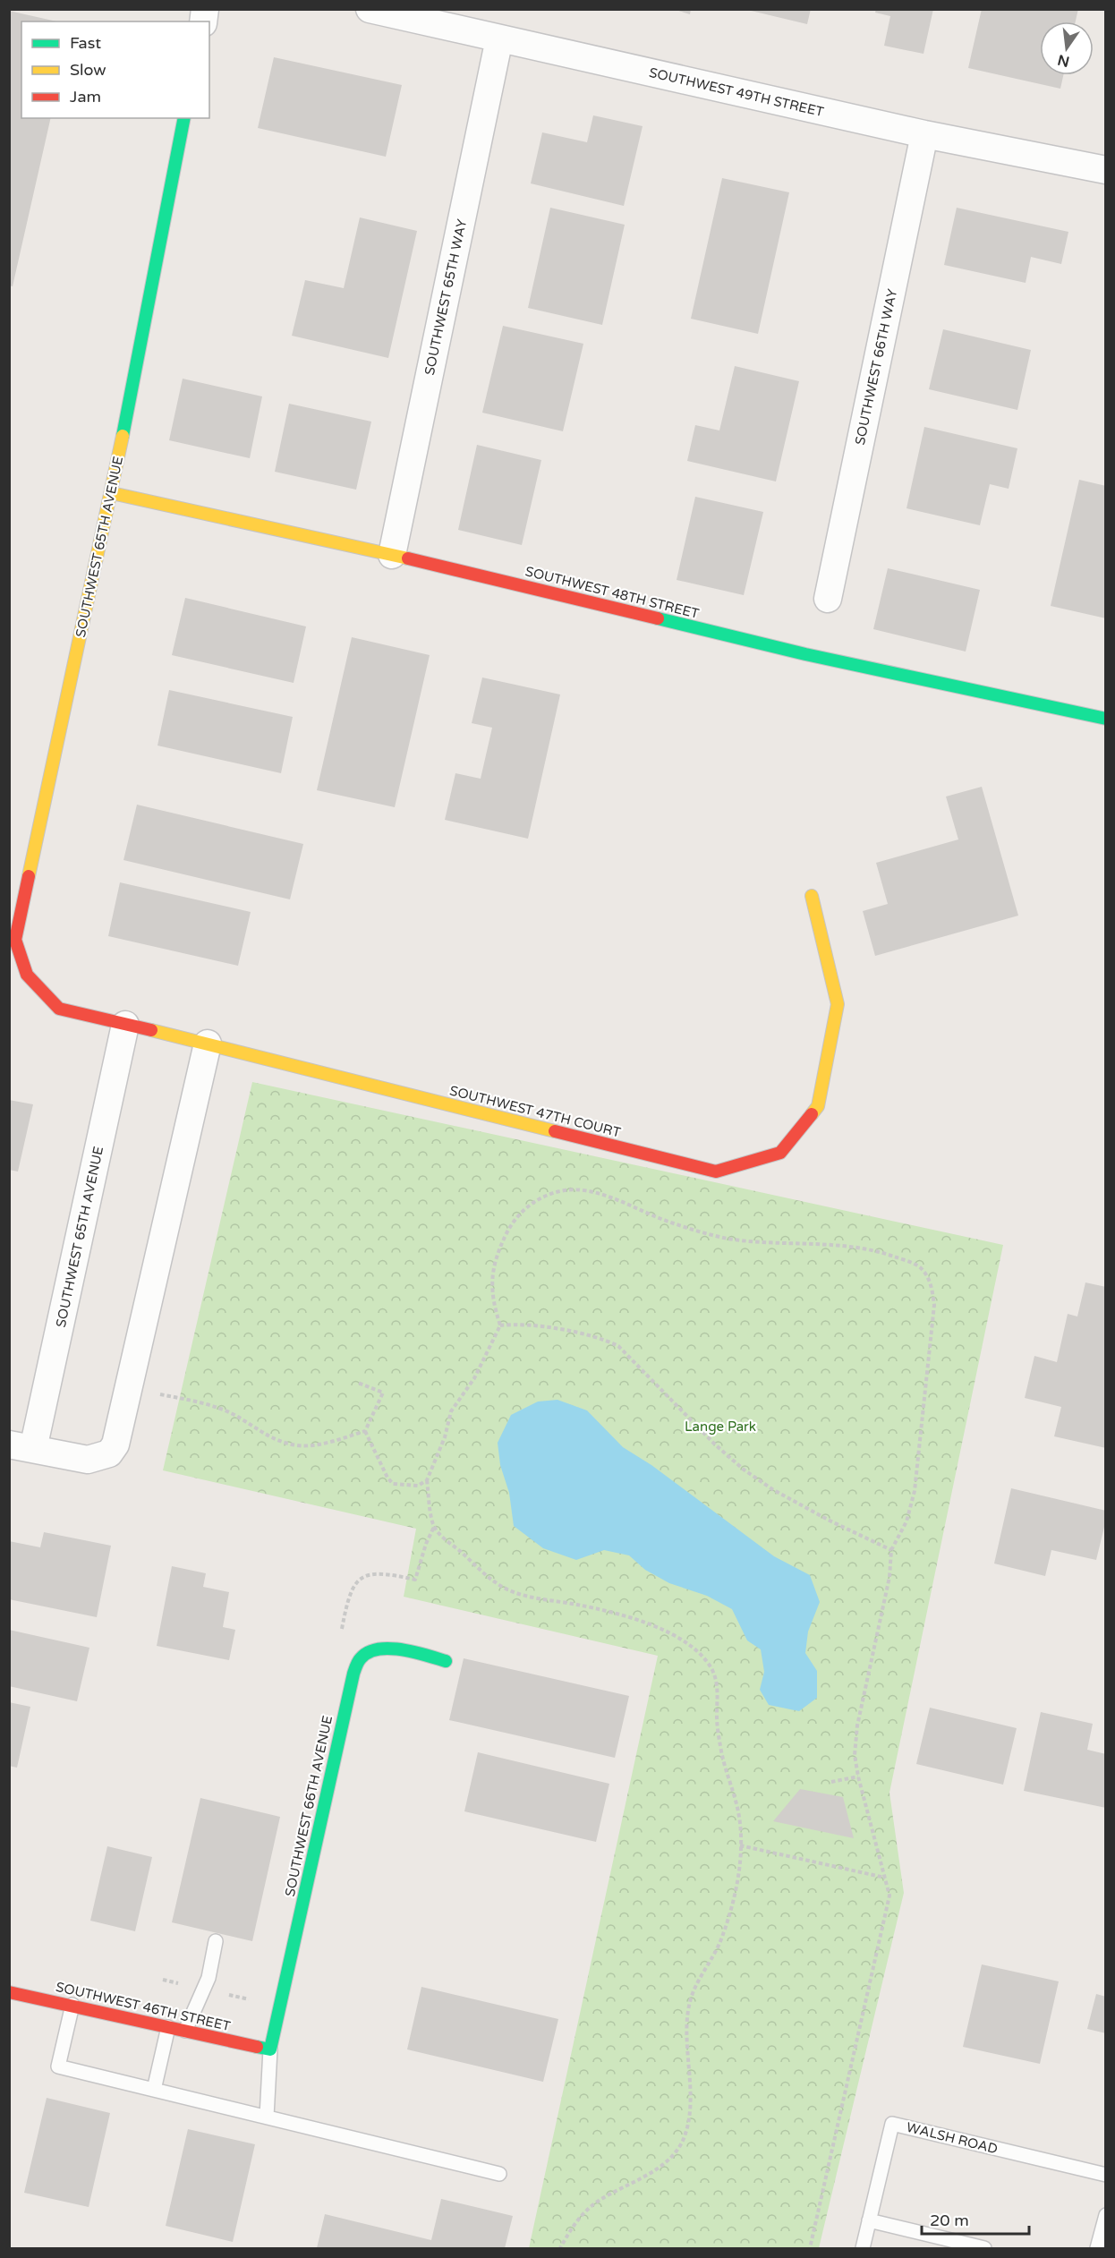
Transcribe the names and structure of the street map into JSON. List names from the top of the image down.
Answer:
{
  "streets": {
    "street": [
      "SOUTHWEST 49TH STREET",
      "SOUTHWEST 65TH WAY",
      "SOUTHWEST 66TH WAY",
      "SOUTHWEST 65TH AVENUE",
      "SOUTHWEST 48TH STREET",
      "SOUTHWEST 47TH COURT",
      "SOUTHWEST 66TH AVENUE",
      "SOUTHWEST 46TH STREET"
    ],
    "lane": ["WALSH ROAD"]
  },
  "crossings": [
    ["SOUTHWEST 49TH STREET", "SOUTHWEST 65TH WAY"],
    ["SOUTHWEST 49TH STREET", "SOUTHWEST 66TH WAY"],
    ["SOUTHWEST 65TH WAY", "SOUTHWEST 48TH STREET"],
    ["SOUTHWEST 65TH AVENUE", "SOUTHWEST 48TH STREET"],
    ["SOUTHWEST 65TH AVENUE", "SOUTHWEST 47TH COURT"],
    ["SOUTHWEST 66TH AVENUE", "SOUTHWEST 46TH STREET"]
  ],
  "parks": ["Lange Park"],
  "legend": ["Fast", "Slow", "Jam"],
  "scale_bar": "20 m",
  "north": "bottom"
}
